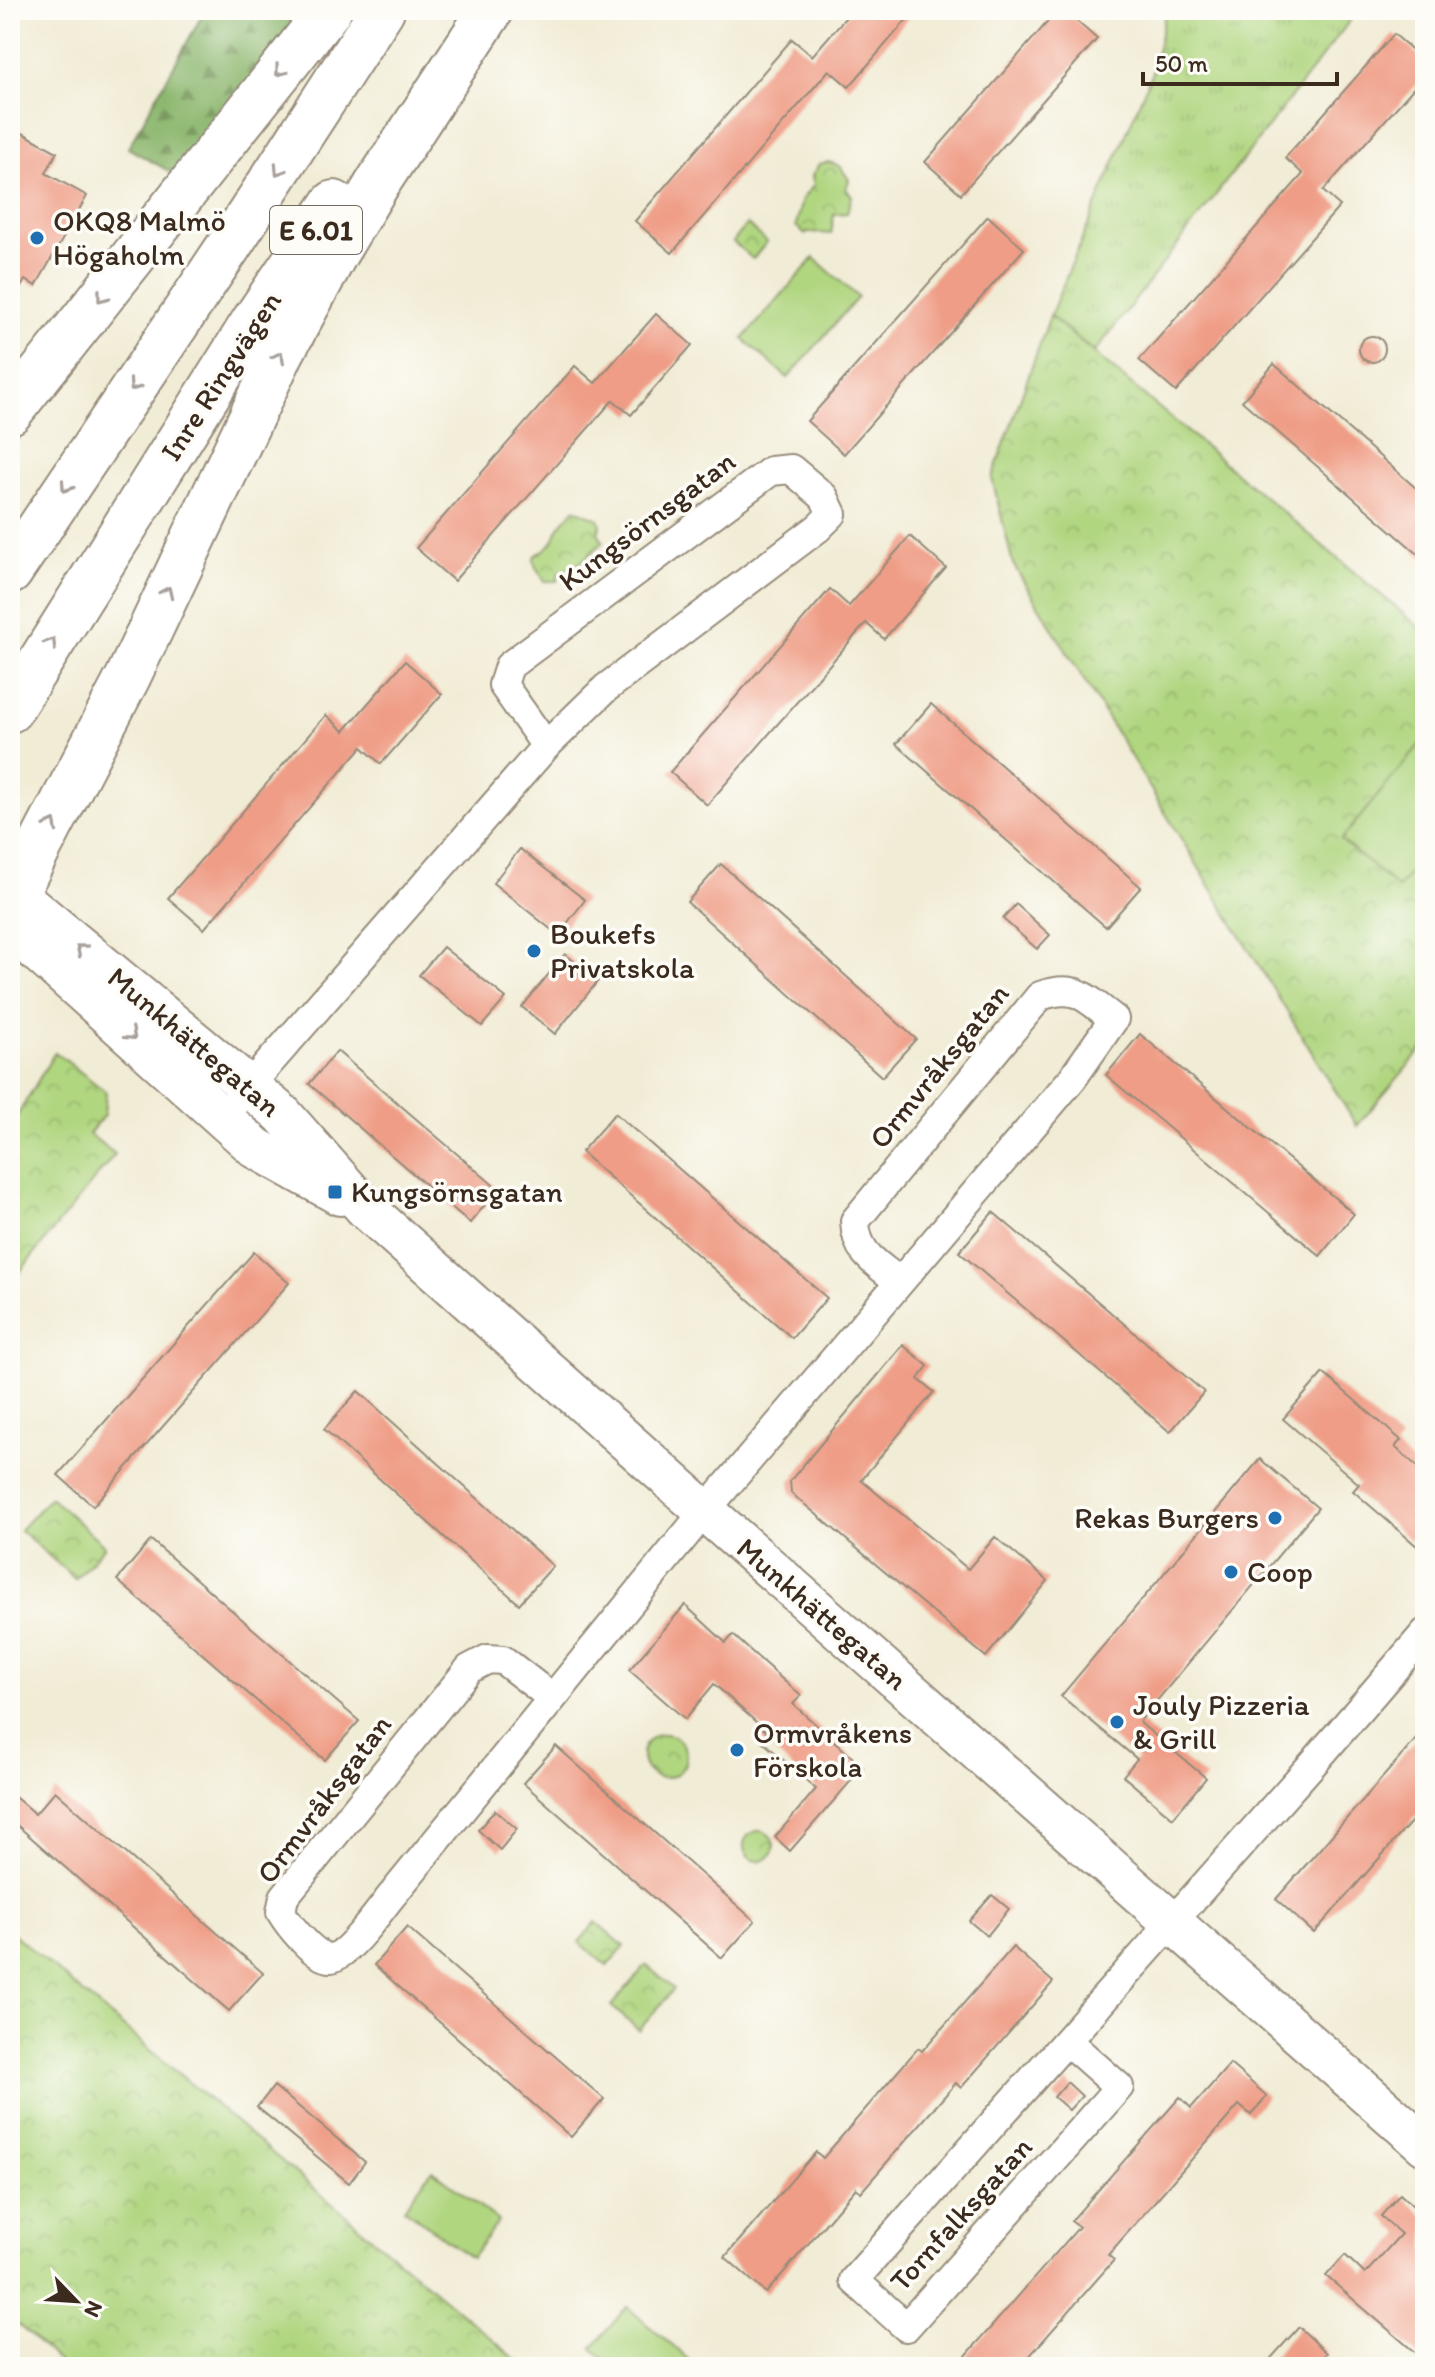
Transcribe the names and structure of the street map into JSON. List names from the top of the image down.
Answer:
{
  "streets": {
    "highway": ["E 6.01", "Inre Ringvägen"],
    "main road": ["Munkhättegatan"],
    "street": ["Kungsörnsgatan", "Ormvråksgatan", "Tornfalksgatan"]
  },
  "crossings": [
    ["Kungsörnsgatan", "Munkhättegatan"],
    ["Munkhättegatan", "Ormvråksgatan"],
    ["Munkhättegatan", "Tornfalksgatan"]
  ],
  "places": {
    "other": [
      "OKQ8 Malmö Högaholm",
      "Boukefs Privatskola",
      "Rekas Burgers",
      "Coop",
      "Jouly Pizzeria & Grill",
      "Ormvråkens Förskola"
    ],
    "transit": ["Kungsörnsgatan"]
  },
  "scale_bar": "50 m",
  "north": "bottom right"
}
